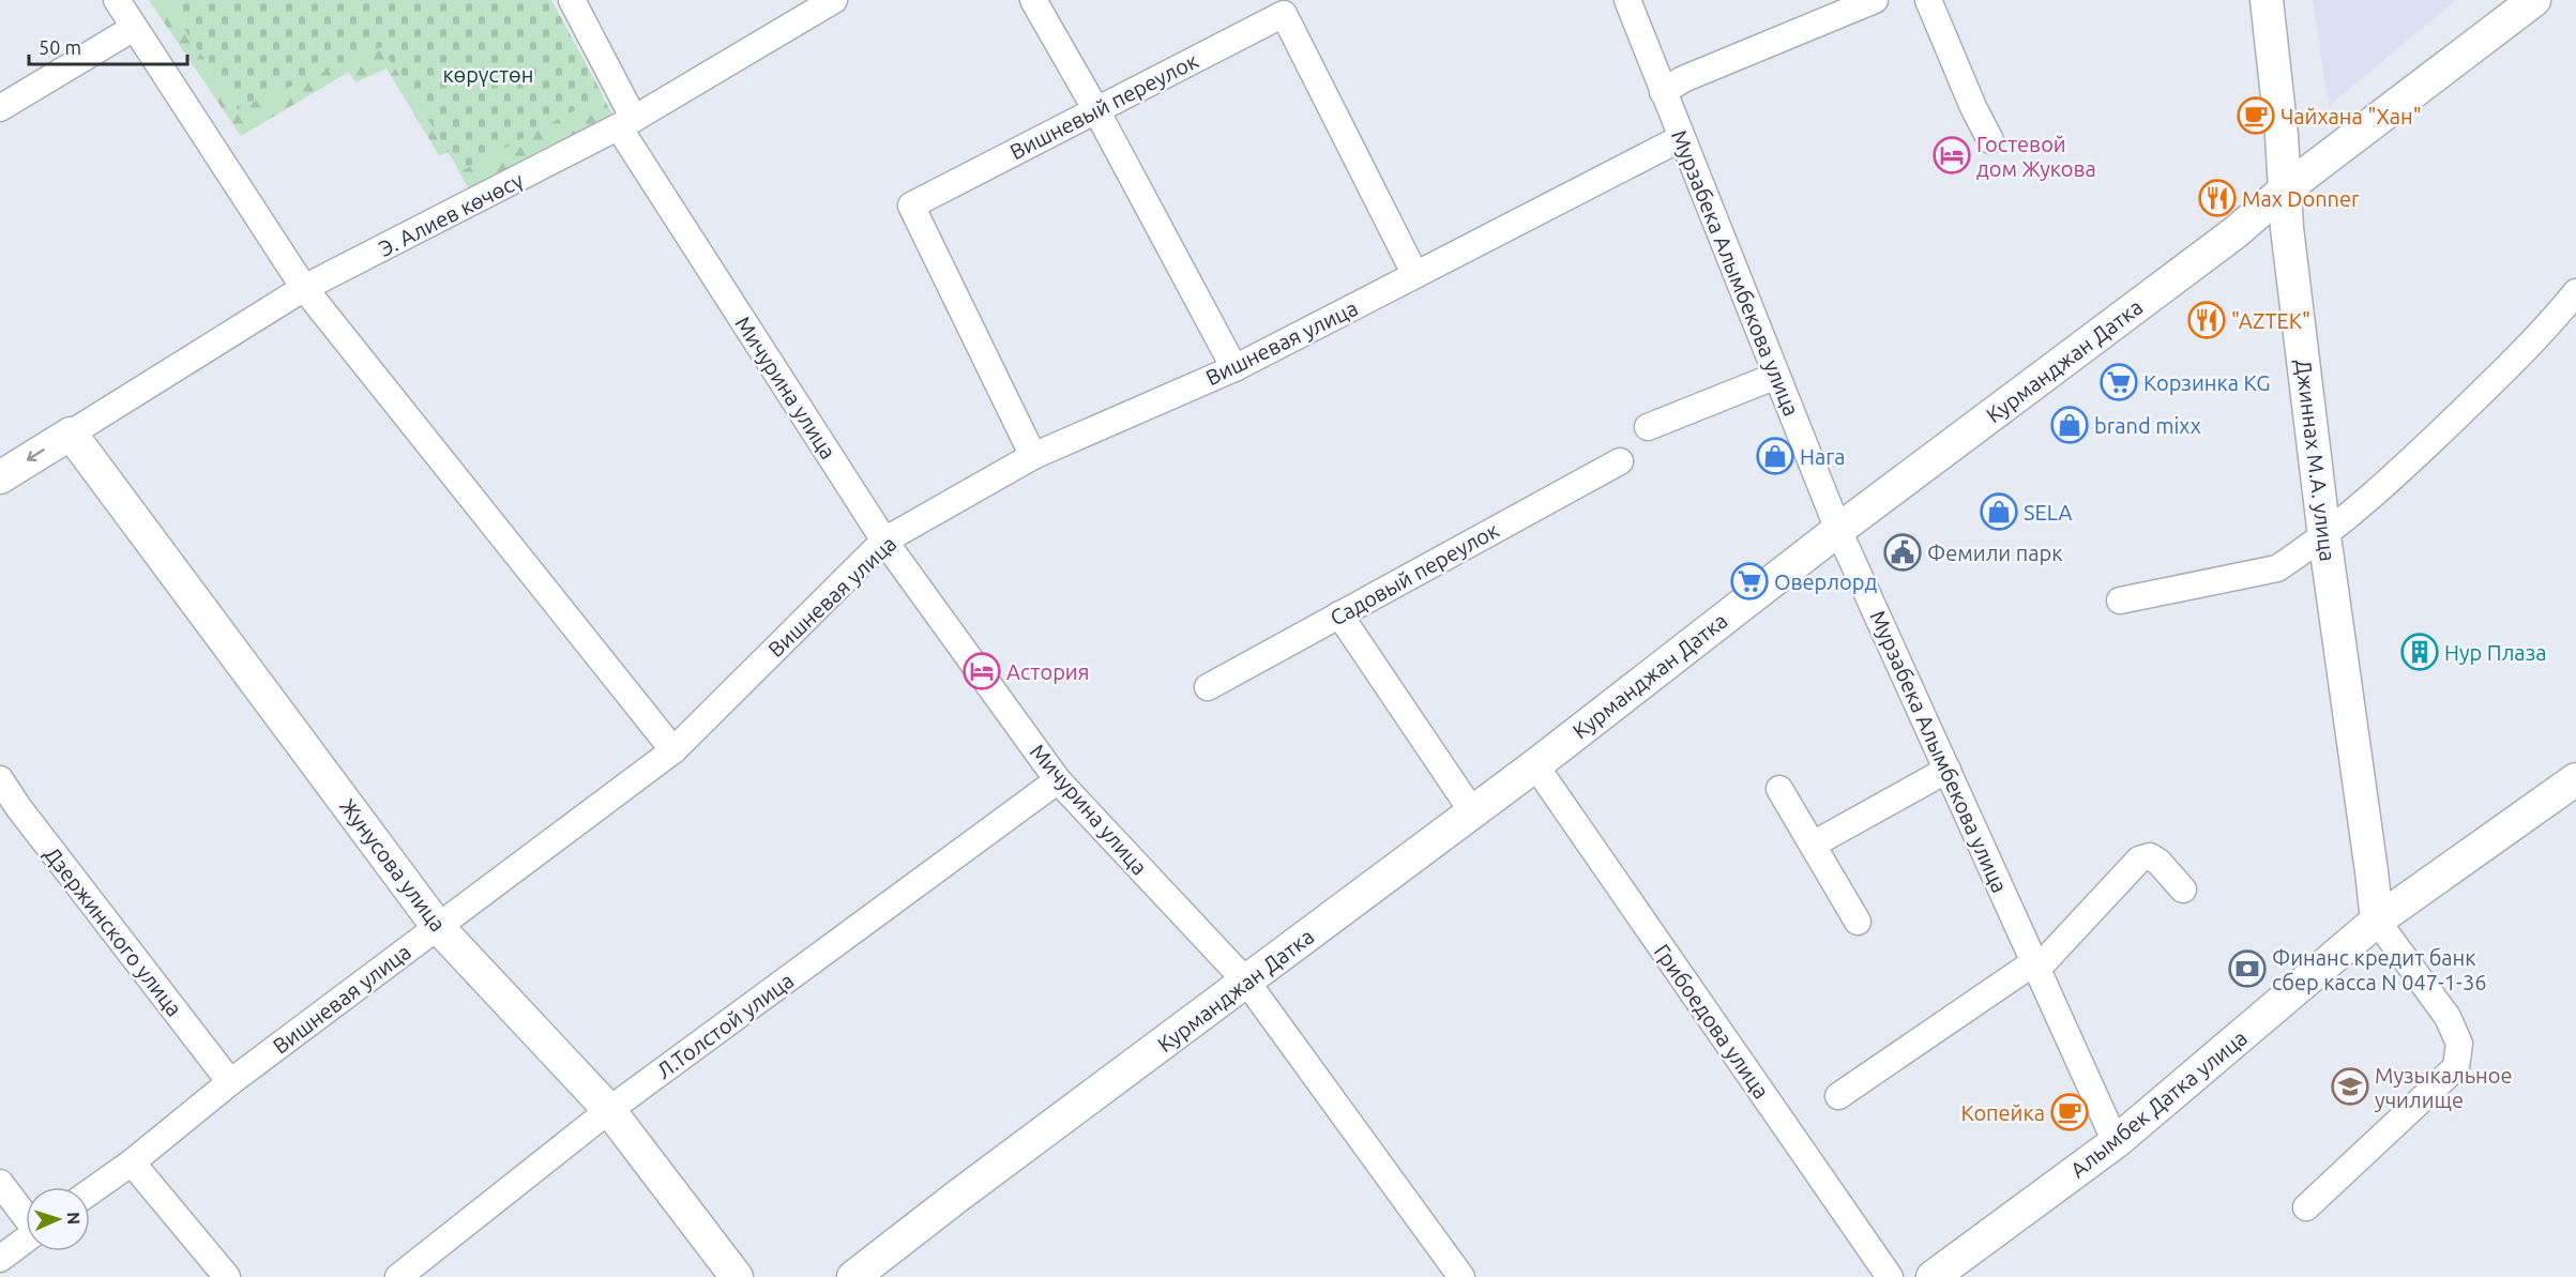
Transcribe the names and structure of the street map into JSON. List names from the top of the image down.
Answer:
{
  "streets": {
    "main road": [
      "Курманджан Датка",
      "Джиннах М.А. улица",
      "Жунусова улица",
      "Алымбек Датка улица"
    ],
    "street": [
      "Вишневый переулок",
      "Э. Алиев көчөсү",
      "Мурзабека Алымбекова улица",
      "Вишневая улица",
      "Мичурина улица",
      "Садовый переулок",
      "Дзержинского улица",
      "Грибоедова улица",
      "Л.Толстой улица"
    ]
  },
  "crossings": [
    ["Вишневый переулок", "Вишневая улица"],
    ["Э. Алиев көчөсү", "Мичурина улица"],
    ["Э. Алиев көчөсү", "Жунусова улица"],
    ["Мурзабека Алымбекова улица", "Вишневая улица"],
    ["Мурзабека Алымбекова улица", "Курманджан Датка"],
    ["Мурзабека Алымбекова улица", "Алымбек Датка улица"],
    ["Вишневая улица", "Мичурина улица"],
    ["Вишневая улица", "Жунусова улица"],
    ["Вишневая улица", "Дзержинского улица"],
    ["Курманджан Датка", "Мичурина улица"],
    ["Курманджан Датка", "Джиннах М.А. улица"],
    ["Курманджан Датка", "Грибоедова улица"],
    ["Мичурина улица", "Л.Толстой улица"],
    ["Джиннах М.А. улица", "Алымбек Датка улица"],
    ["Жунусова улица", "Л.Толстой улица"]
  ],
  "parks": ["көрүстөн"],
  "places": {
    "cafe": ["Чайхана \"Хан\"", "Копейка"],
    "hotel": ["Гостевой дом Жукова", "Астория"],
    "restaurant": ["Max Donner", "\"AZTEK\""],
    "supermarket": ["Корзинка KG", "Оверлорд"],
    "shop": ["brand mixx", "Нага", "SELA"],
    "public building": ["Фемили парк"],
    "building": ["Нур Плаза"],
    "bank": ["Финанс кредит банк сбер касса N 047-1-36"],
    "school or university": ["Музыкальное училище"]
  },
  "scale_bar": "50 m",
  "north": "right"
}
